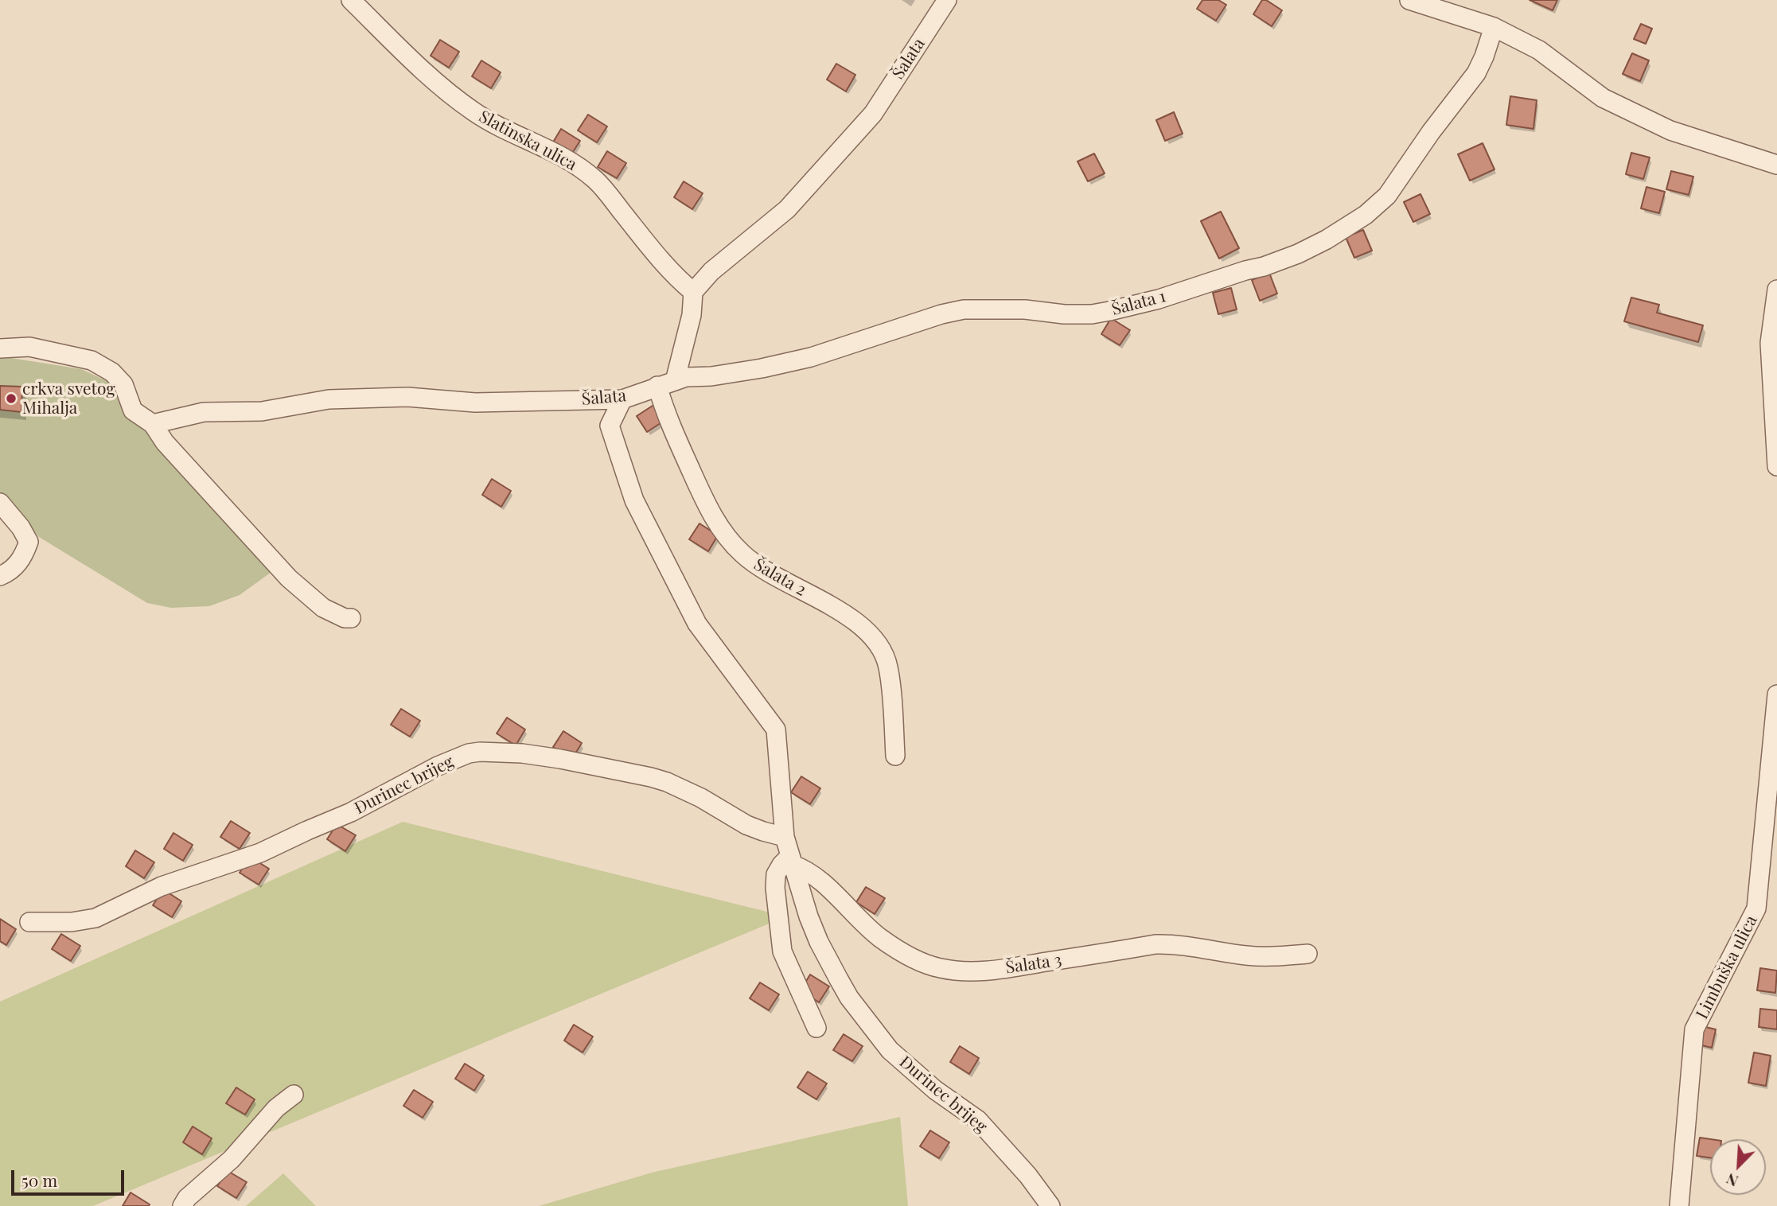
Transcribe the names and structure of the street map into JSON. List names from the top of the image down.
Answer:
{
  "streets": {
    "street": [
      "Šalata",
      "Slatinska ulica",
      "Šalata 1",
      "Šalata 2",
      "Đurinec brijeg",
      "Šalata 3",
      "Limbuška ulica"
    ]
  },
  "crossings": [
    ["Šalata", "Slatinska ulica"],
    ["Šalata", "Šalata 1"],
    ["Šalata", "Šalata 2"],
    ["Šalata", "Đurinec brijeg"],
    ["Šalata 1", "Šalata 2"],
    ["Đurinec brijeg", "Šalata 3"]
  ],
  "places": ["crkva svetog Mihalja"],
  "scale_bar": "50 m",
  "north": "bottom left"
}
